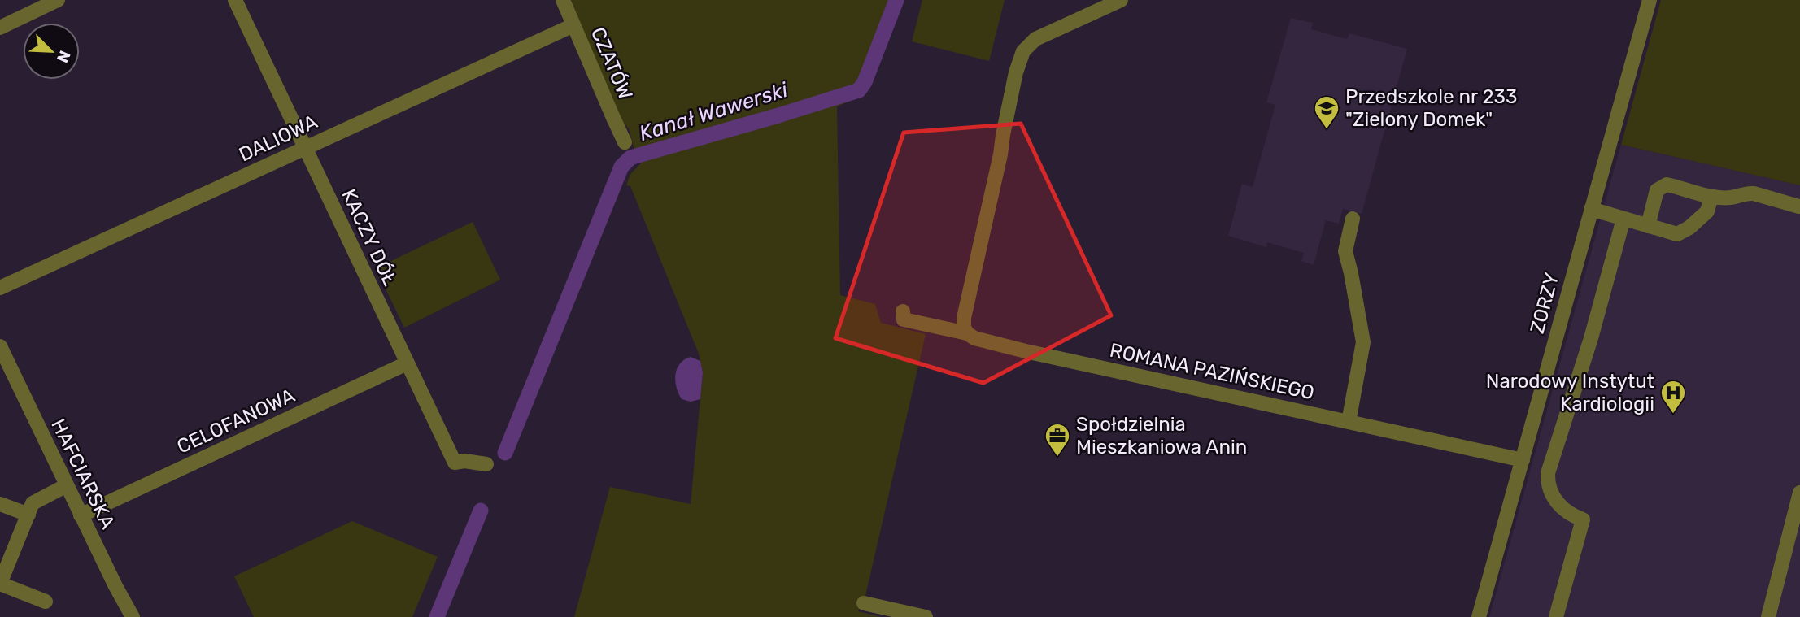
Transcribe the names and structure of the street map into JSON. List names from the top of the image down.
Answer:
{
  "streets": {
    "street": [
      "CZATÓW",
      "DALIOWA",
      "KACZY DÓŁ",
      "ZORZY",
      "ROMANA PAZIŃSKIEGO",
      "CELOFANOWA",
      "HAFCIARSKA"
    ]
  },
  "crossings": [
    ["CZATÓW", "DALIOWA"],
    ["DALIOWA", "KACZY DÓŁ"],
    ["KACZY DÓŁ", "CELOFANOWA"],
    ["ZORZY", "ROMANA PAZIŃSKIEGO"],
    ["CELOFANOWA", "HAFCIARSKA"]
  ],
  "water": ["Kanał Wawerski"],
  "places": {
    "school or university": ["Przedszkole nr 233 \"Zielony Domek\""],
    "hospital": ["Narodowy Instytut Kardiologii"],
    "office": ["Społdzielnia Mieszkaniowa Anin"]
  },
  "north": "bottom right"
}
